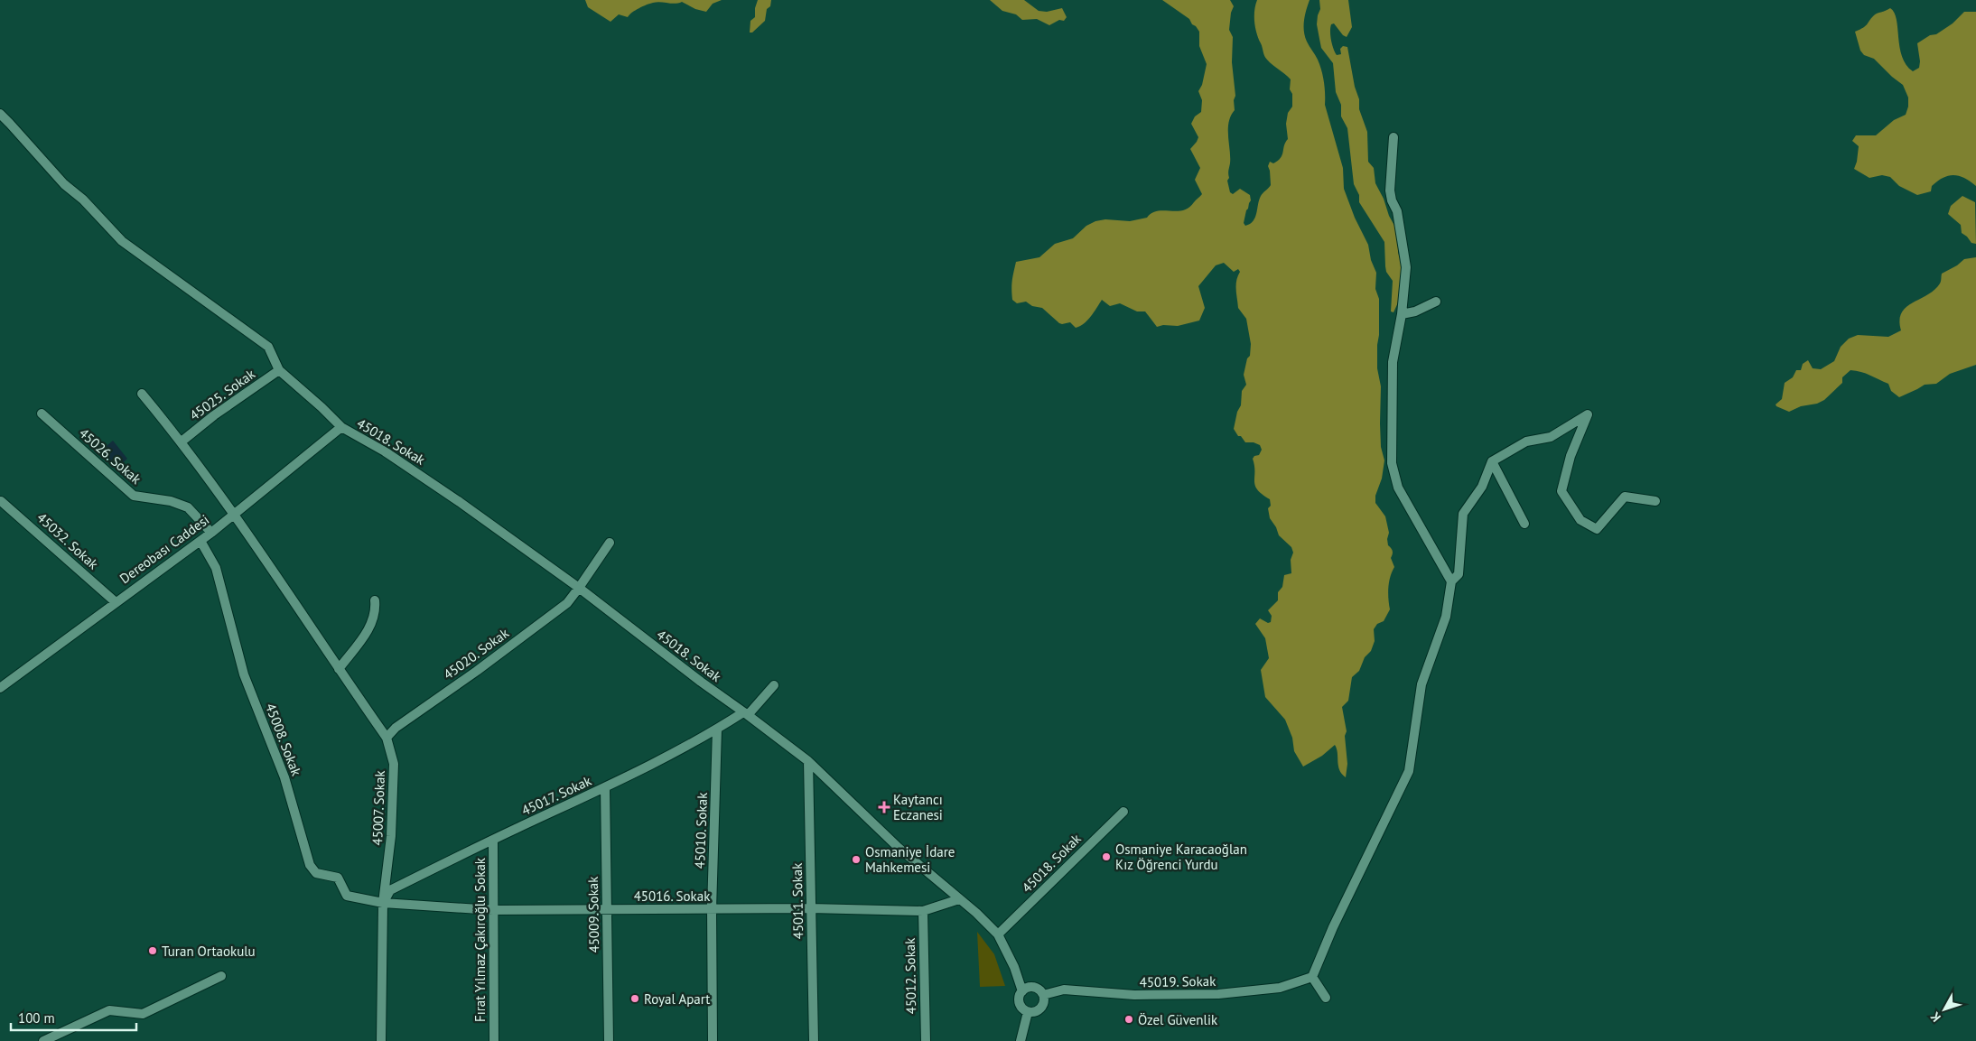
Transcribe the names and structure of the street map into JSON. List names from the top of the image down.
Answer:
{
  "streets": {
    "street": [
      "45025. Sokak",
      "45018. Sokak",
      "45026. Sokak",
      "45032. Sokak",
      "Dereobası Caddesi",
      "45020. Sokak",
      "45008. Sokak",
      "45017. Sokak",
      "45007. Sokak",
      "45010. Sokak",
      "45016. Sokak",
      "45011. Sokak",
      "45009. Sokak",
      "Fırat Yılmaz Çakıroğlu Sokak",
      "45012. Sokak",
      "45019. Sokak"
    ]
  },
  "crossings": [
    ["45025. Sokak", "45018. Sokak"],
    ["45018. Sokak", "Dereobası Caddesi"],
    ["45018. Sokak", "45020. Sokak"],
    ["45018. Sokak", "45017. Sokak"],
    ["45018. Sokak", "45016. Sokak"],
    ["45018. Sokak", "45011. Sokak"],
    ["45018. Sokak", "45019. Sokak"],
    ["45026. Sokak", "Dereobası Caddesi"],
    ["45032. Sokak", "Dereobası Caddesi"],
    ["Dereobası Caddesi", "45008. Sokak"],
    ["Dereobası Caddesi", "45007. Sokak"],
    ["45020. Sokak", "45007. Sokak"],
    ["45008. Sokak", "45017. Sokak"],
    ["45008. Sokak", "45007. Sokak"],
    ["45008. Sokak", "45016. Sokak"],
    ["45017. Sokak", "45007. Sokak"],
    ["45017. Sokak", "45010. Sokak"],
    ["45017. Sokak", "45016. Sokak"],
    ["45017. Sokak", "45009. Sokak"],
    ["45017. Sokak", "Fırat Yılmaz Çakıroğlu Sokak"],
    ["45007. Sokak", "45016. Sokak"],
    ["45010. Sokak", "45016. Sokak"],
    ["45016. Sokak", "45011. Sokak"],
    ["45016. Sokak", "45009. Sokak"],
    ["45016. Sokak", "Fırat Yılmaz Çakıroğlu Sokak"],
    ["45016. Sokak", "45012. Sokak"]
  ],
  "places": {
    "health": ["Kaytancı Eczanesi"],
    "other": [
      "Osmaniye Karacaoğlan Kız Öğrenci Yurdu",
      "Osmaniye İdare Mahkemesi",
      "Turan Ortaokulu",
      "Royal Apart",
      "Özel Güvenlik"
    ]
  },
  "scale_bar": "100 m",
  "north": "bottom left"
}
